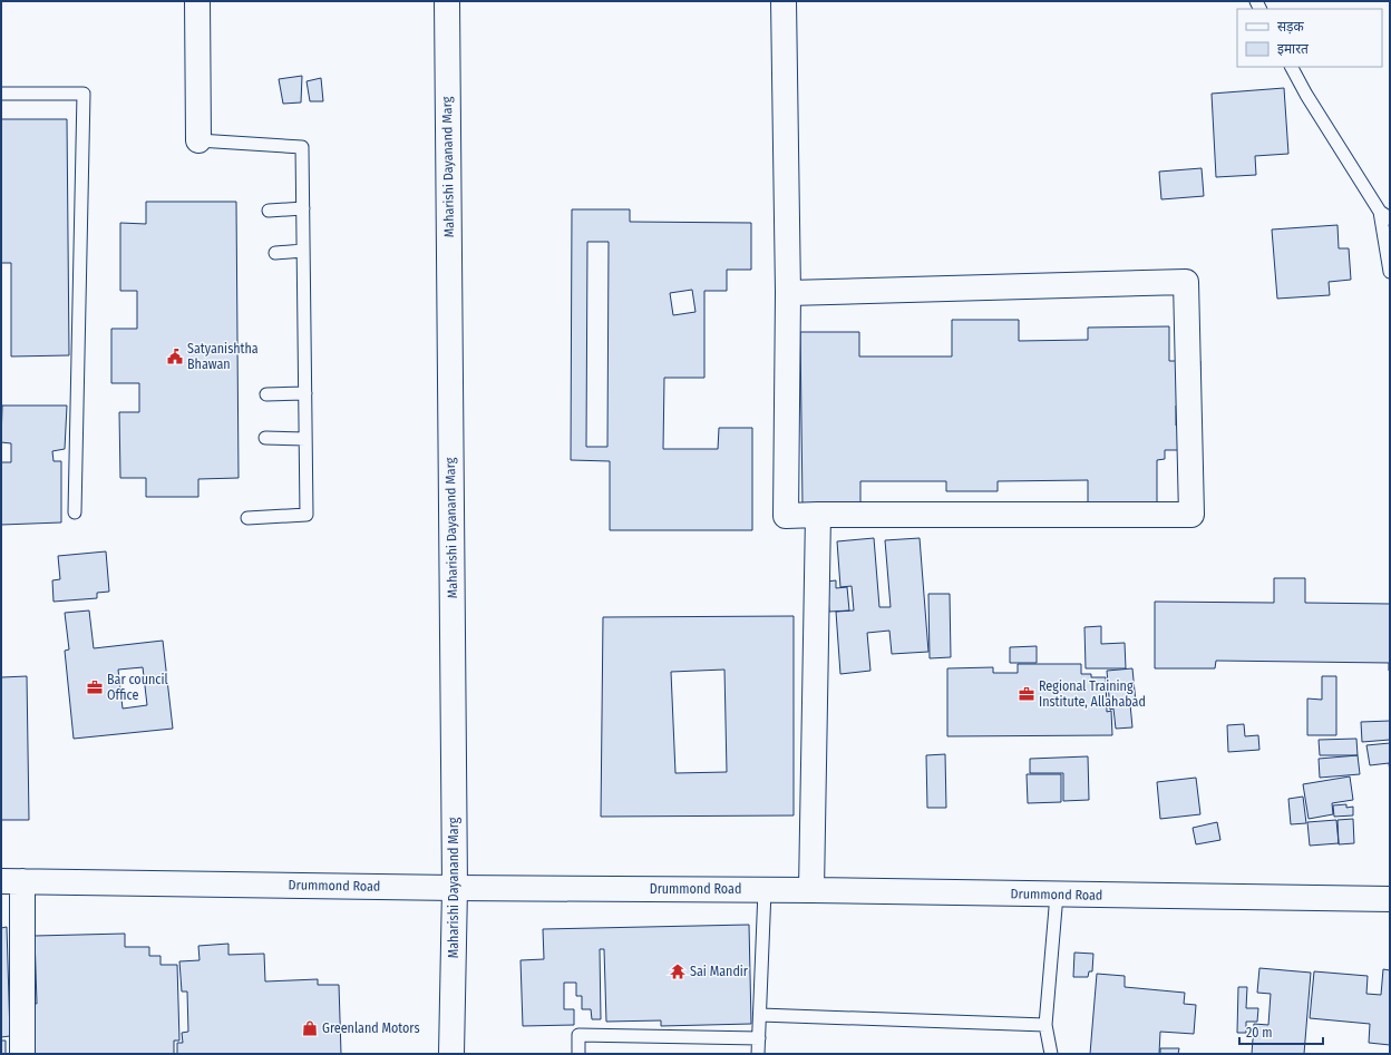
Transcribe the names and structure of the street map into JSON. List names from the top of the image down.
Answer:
{
  "streets": {
    "street": ["Maharishi Dayanand Marg", "Drummond Road"]
  },
  "crossings": [
    ["Maharishi Dayanand Marg", "Drummond Road"]
  ],
  "places": {
    "public building": ["Satyanishtha Bhawan"],
    "office": ["Bar council Office", "Regional Training Institute, Allahabad"],
    "temple": ["Sai Mandir"],
    "shop": ["Greenland Motors"]
  },
  "legend": ["सड़क", "इमारत"],
  "scale_bar": "20 m"
}
